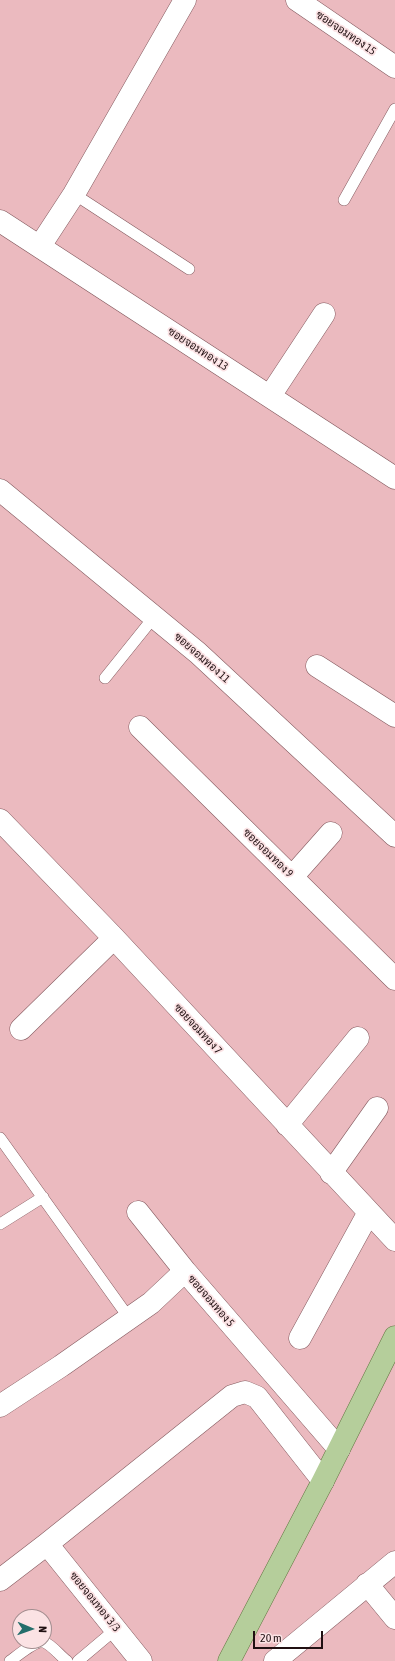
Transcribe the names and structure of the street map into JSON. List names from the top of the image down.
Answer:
{
  "streets": {
    "street": [
      "ซอยจอมทอง 15",
      "ซอยจอมทอง 13",
      "ซอยจอมทอง 11",
      "ซอยจอมทอง 9",
      "ซอยจอมทอง 7",
      "ซอยจอมทอง 5",
      "ซอยจอมทอง 3/3"
    ]
  },
  "scale_bar": "20 m",
  "north": "right"
}
